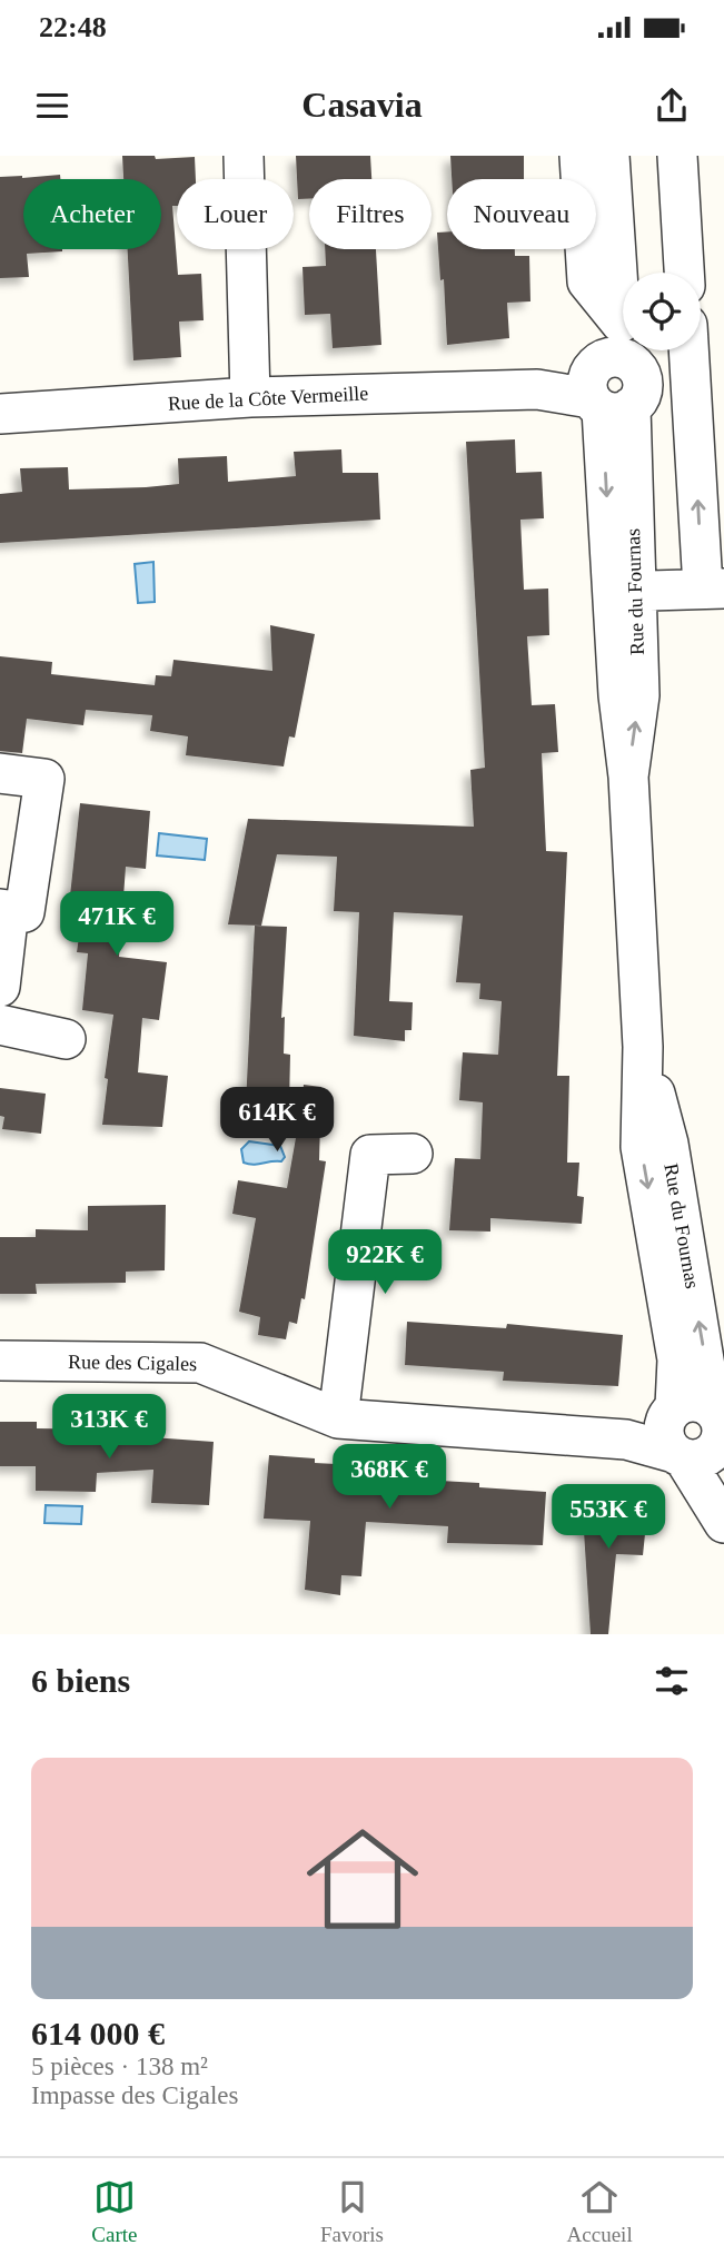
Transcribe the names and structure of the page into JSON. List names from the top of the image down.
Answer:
{
  "streets": {
    "street": ["Rue de la Côte Vermeille", "Rue du Fournas", "Rue des Cigales"]
  },
  "crossings": [
    ["Rue de la Côte Vermeille", "Rue du Fournas"],
    ["Rue du Fournas", "Rue des Cigales"]
  ],
  "page": {
    "status": "22:48",
    "header": "Casavia",
    "chip": [
      "Acheter",
      "Louer",
      "Filtres",
      "Nouveau"
    ],
    "price": [
      "471K €",
      "614K €",
      "922K €",
      "313K €",
      "368K €",
      "553K €"
    ],
    "heading": "6 biens",
    "list": [
      {
        "name": "614 000 €",
        "note": "5 pièces · 138 m² · Impasse des Cigales"
      }
    ],
    "tabs": ["Carte", "Favoris", "Accueil"]
  }
}
